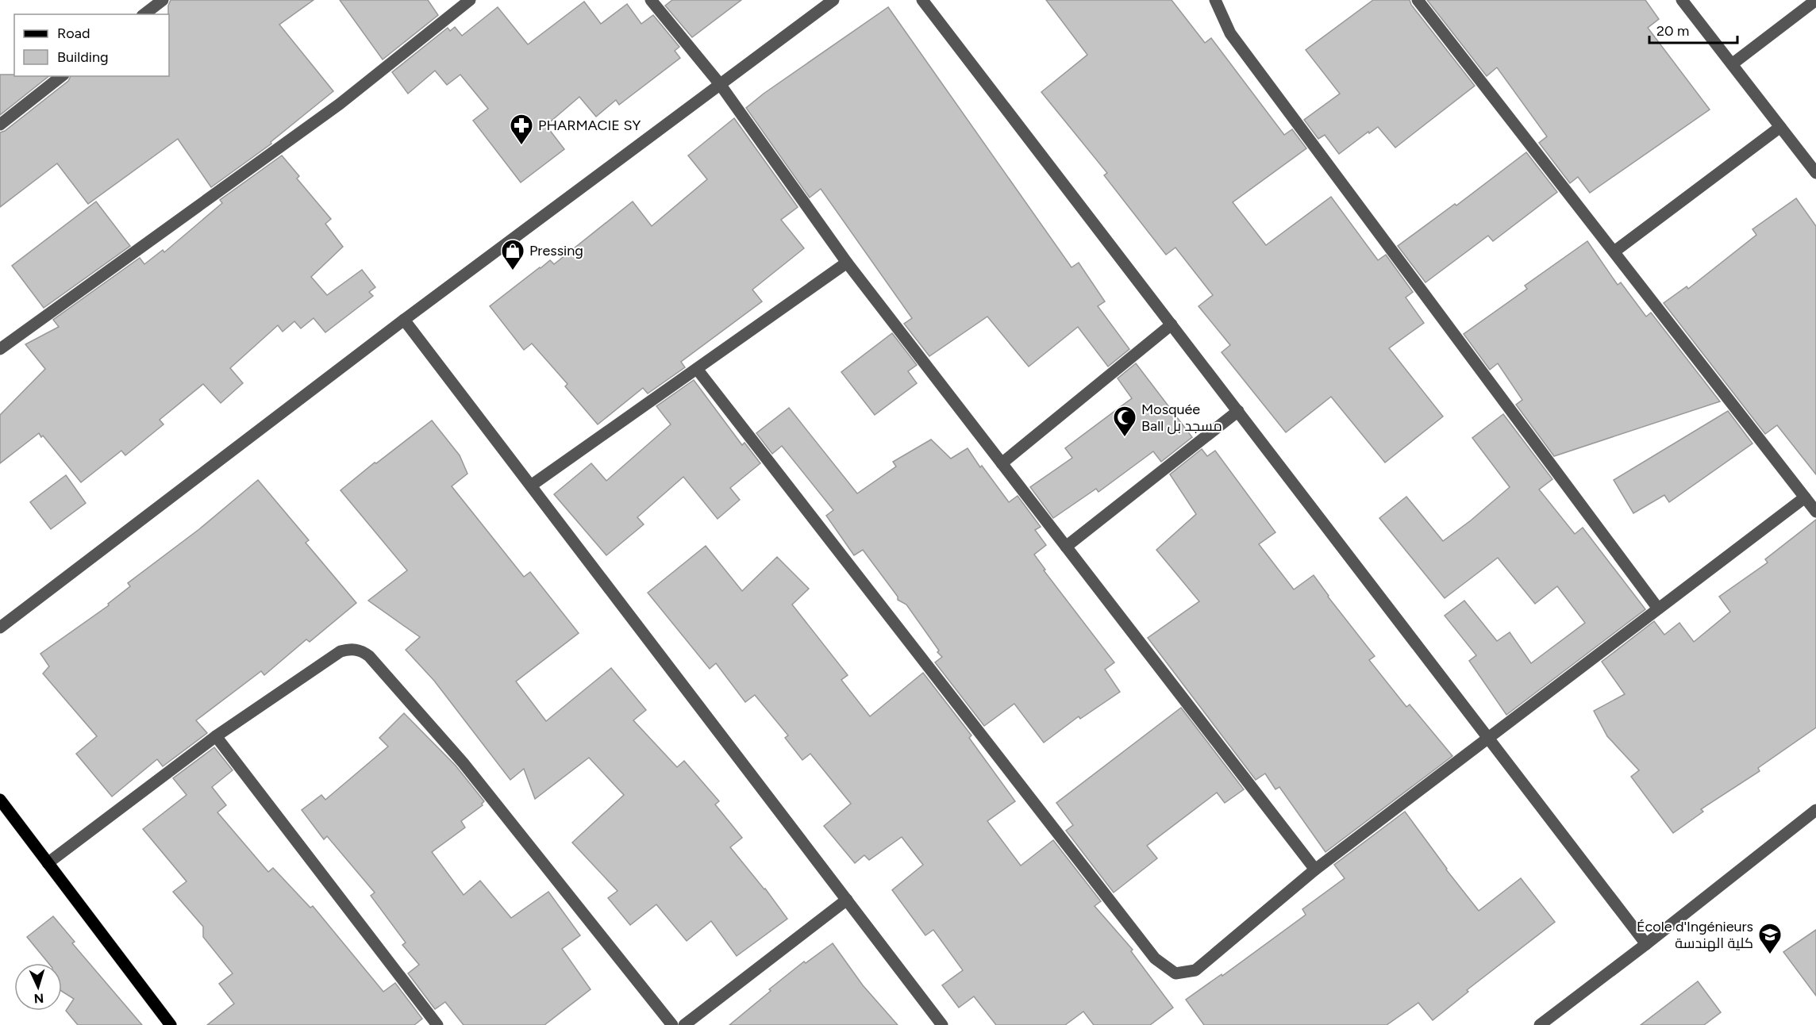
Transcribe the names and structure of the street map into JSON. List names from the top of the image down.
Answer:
{
  "places": {
    "pharmacy": ["PHARMACIE SY"],
    "shop": ["Pressing"],
    "mosque": ["Mosquée Ball مسجد بل"],
    "school or university": ["École d'Ingénieurs كلية الهندسة"]
  },
  "legend": ["Road", "Building"],
  "scale_bar": "20 m",
  "north": "bottom"
}
